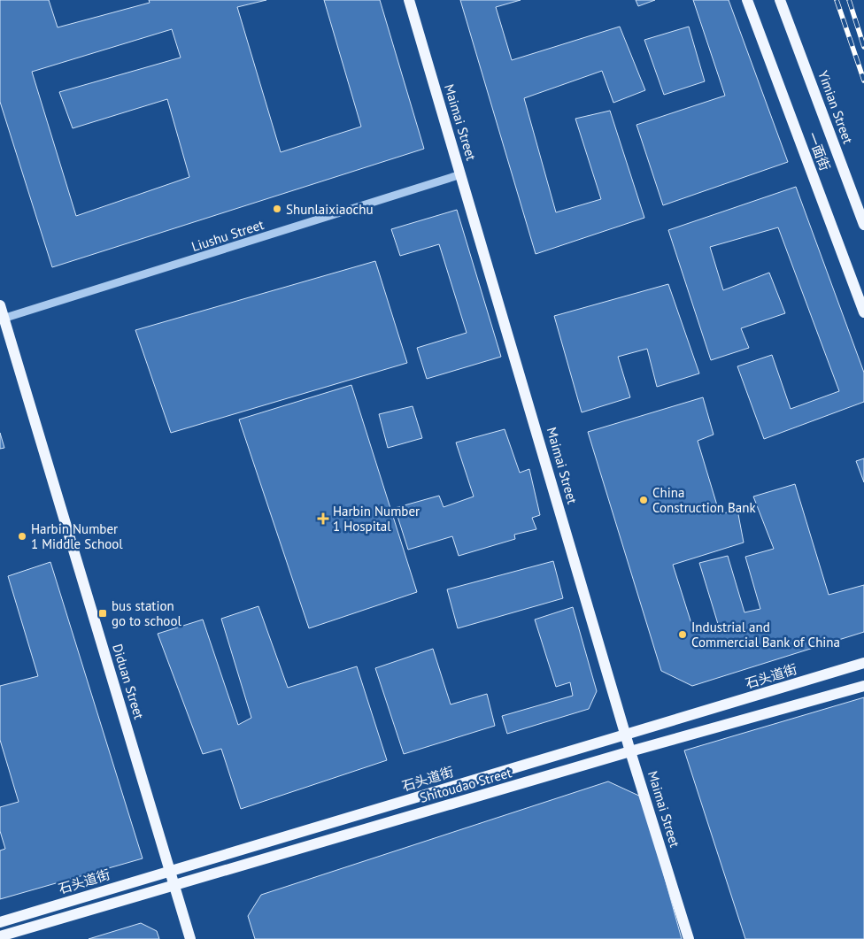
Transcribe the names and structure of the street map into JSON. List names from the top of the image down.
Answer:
{
  "streets": {
    "main road": [
      "Yimian Street",
      "Maimai Street",
      "一面街",
      "石头道街",
      "Diduan Street",
      "Shitoudao Street"
    ],
    "street": ["Liushu Street"]
  },
  "crossings": [
    ["Maimai Street", "Liushu Street"],
    ["Maimai Street", "石头道街"],
    ["Maimai Street", "Shitoudao Street"],
    ["Liushu Street", "Diduan Street"],
    ["石头道街", "Diduan Street"],
    ["Diduan Street", "Shitoudao Street"]
  ],
  "places": {
    "other": [
      "Shunlaixiaochu",
      "China Construction Bank",
      "Harbin Number 1 Middle School",
      "Industrial and Commercial Bank of China"
    ],
    "health": ["Harbin Number 1 Hospital"],
    "transit": ["bus station go to school"]
  }
}
